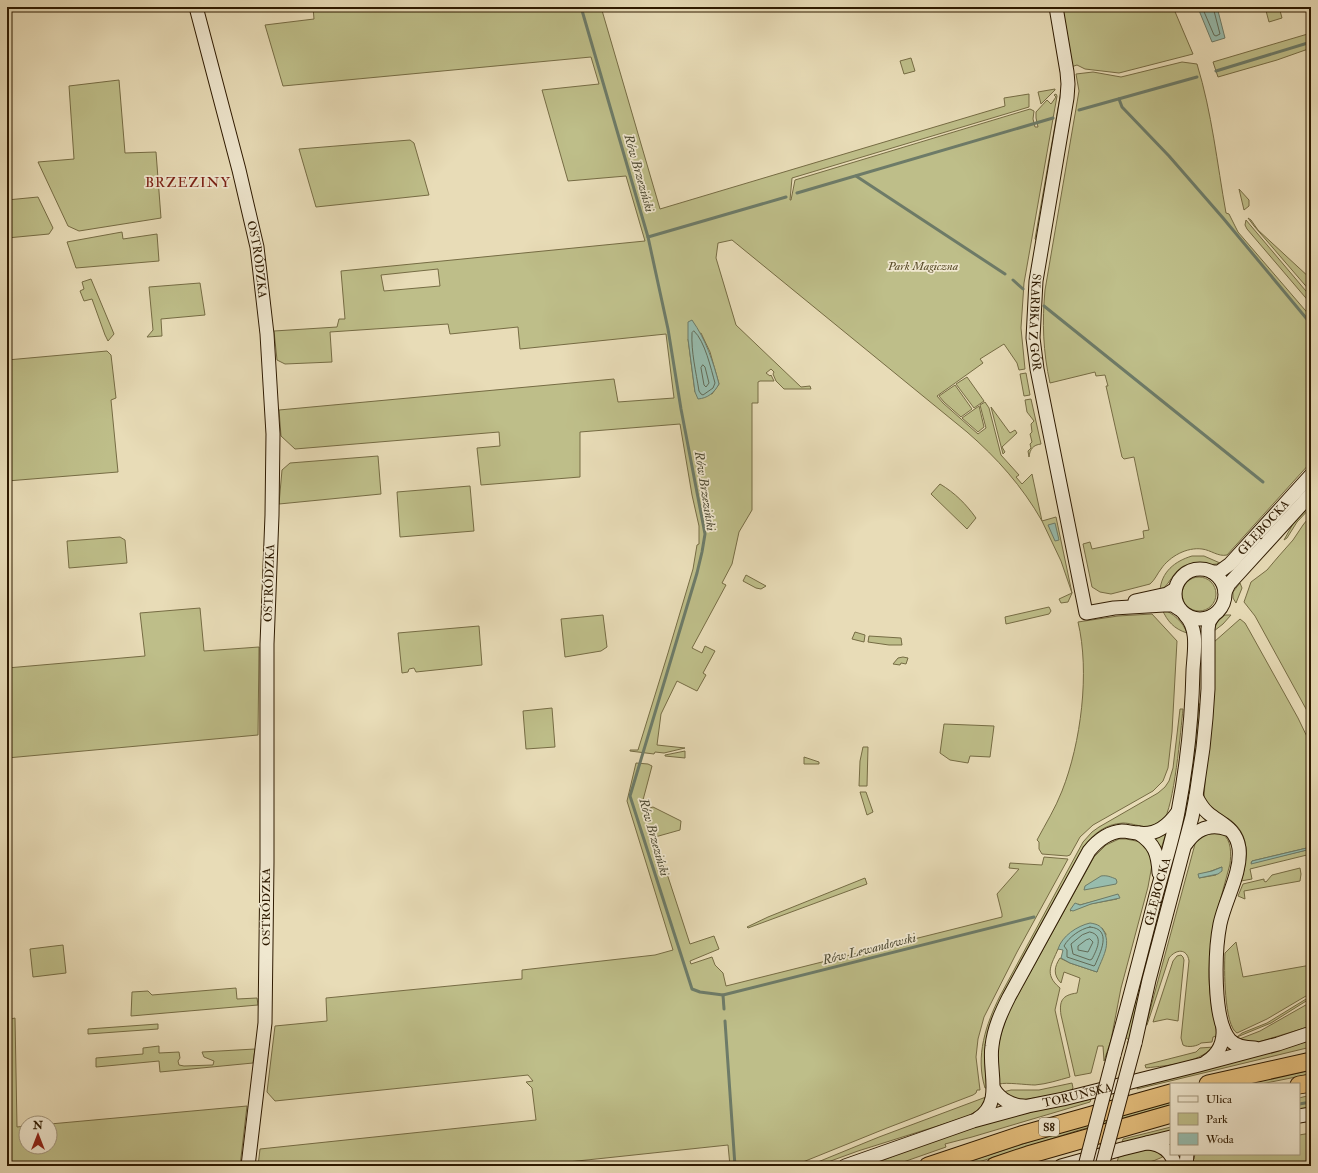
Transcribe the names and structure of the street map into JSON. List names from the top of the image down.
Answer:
{
  "streets": {
    "highway": ["TORUŃSKA", "S8"],
    "street": ["OSTRÓDZKA", "SKARBKA Z GÓR", "GŁĘBOCKA"]
  },
  "districts": ["BRZEZINY"],
  "water": ["Rów Brzeziński", "Rów Lewandowski"],
  "parks": ["Park Magiczna"],
  "legend": ["Ulica", "Park", "Woda"],
  "north": "top"
}
